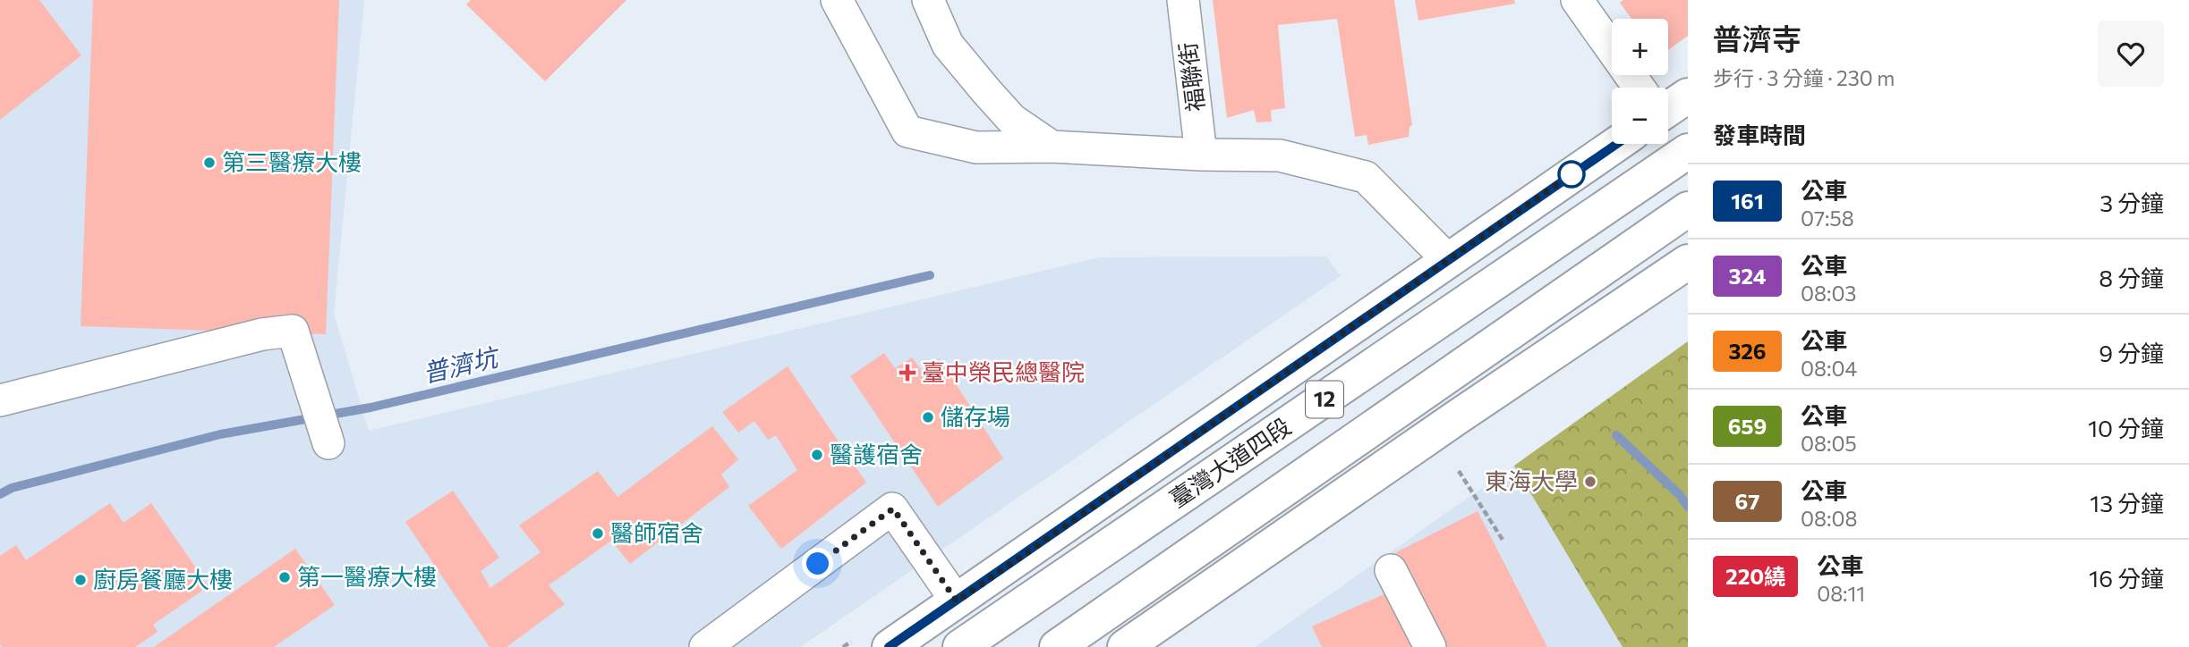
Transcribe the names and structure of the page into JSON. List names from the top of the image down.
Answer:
{
  "streets": {
    "main road": ["12", "臺灣大道四段"],
    "street": ["福聯街"]
  },
  "water": ["普濟坑"],
  "places": {
    "other": [
      "第三醫療大樓",
      "儲存場",
      "醫護宿舍",
      "東海大學",
      "醫師宿舍",
      "第一醫療大樓",
      "廚房餐廳大樓"
    ],
    "health": ["臺中榮民總醫院"]
  },
  "lines": ["bus line 161"],
  "page": {
    "heading": [
      ["普濟寺", "步行 · 3 分鐘 · 230 m"],
      "發車時間"
    ],
    "map_buttons": ["+", "−"],
    "list": [
      {
        "mark": "161",
        "name": "公車",
        "note": "07:58",
        "value": "3 分鐘"
      },
      {
        "mark": "324",
        "name": "公車",
        "note": "08:03",
        "value": "8 分鐘"
      },
      {
        "mark": "326",
        "name": "公車",
        "note": "08:04",
        "value": "9 分鐘"
      },
      {
        "mark": "659",
        "name": "公車",
        "note": "08:05",
        "value": "10 分鐘"
      },
      {
        "mark": "67",
        "name": "公車",
        "note": "08:08",
        "value": "13 分鐘"
      },
      {
        "mark": "220繞",
        "name": "公車",
        "note": "08:11",
        "value": "16 分鐘"
      }
    ]
  }
}
